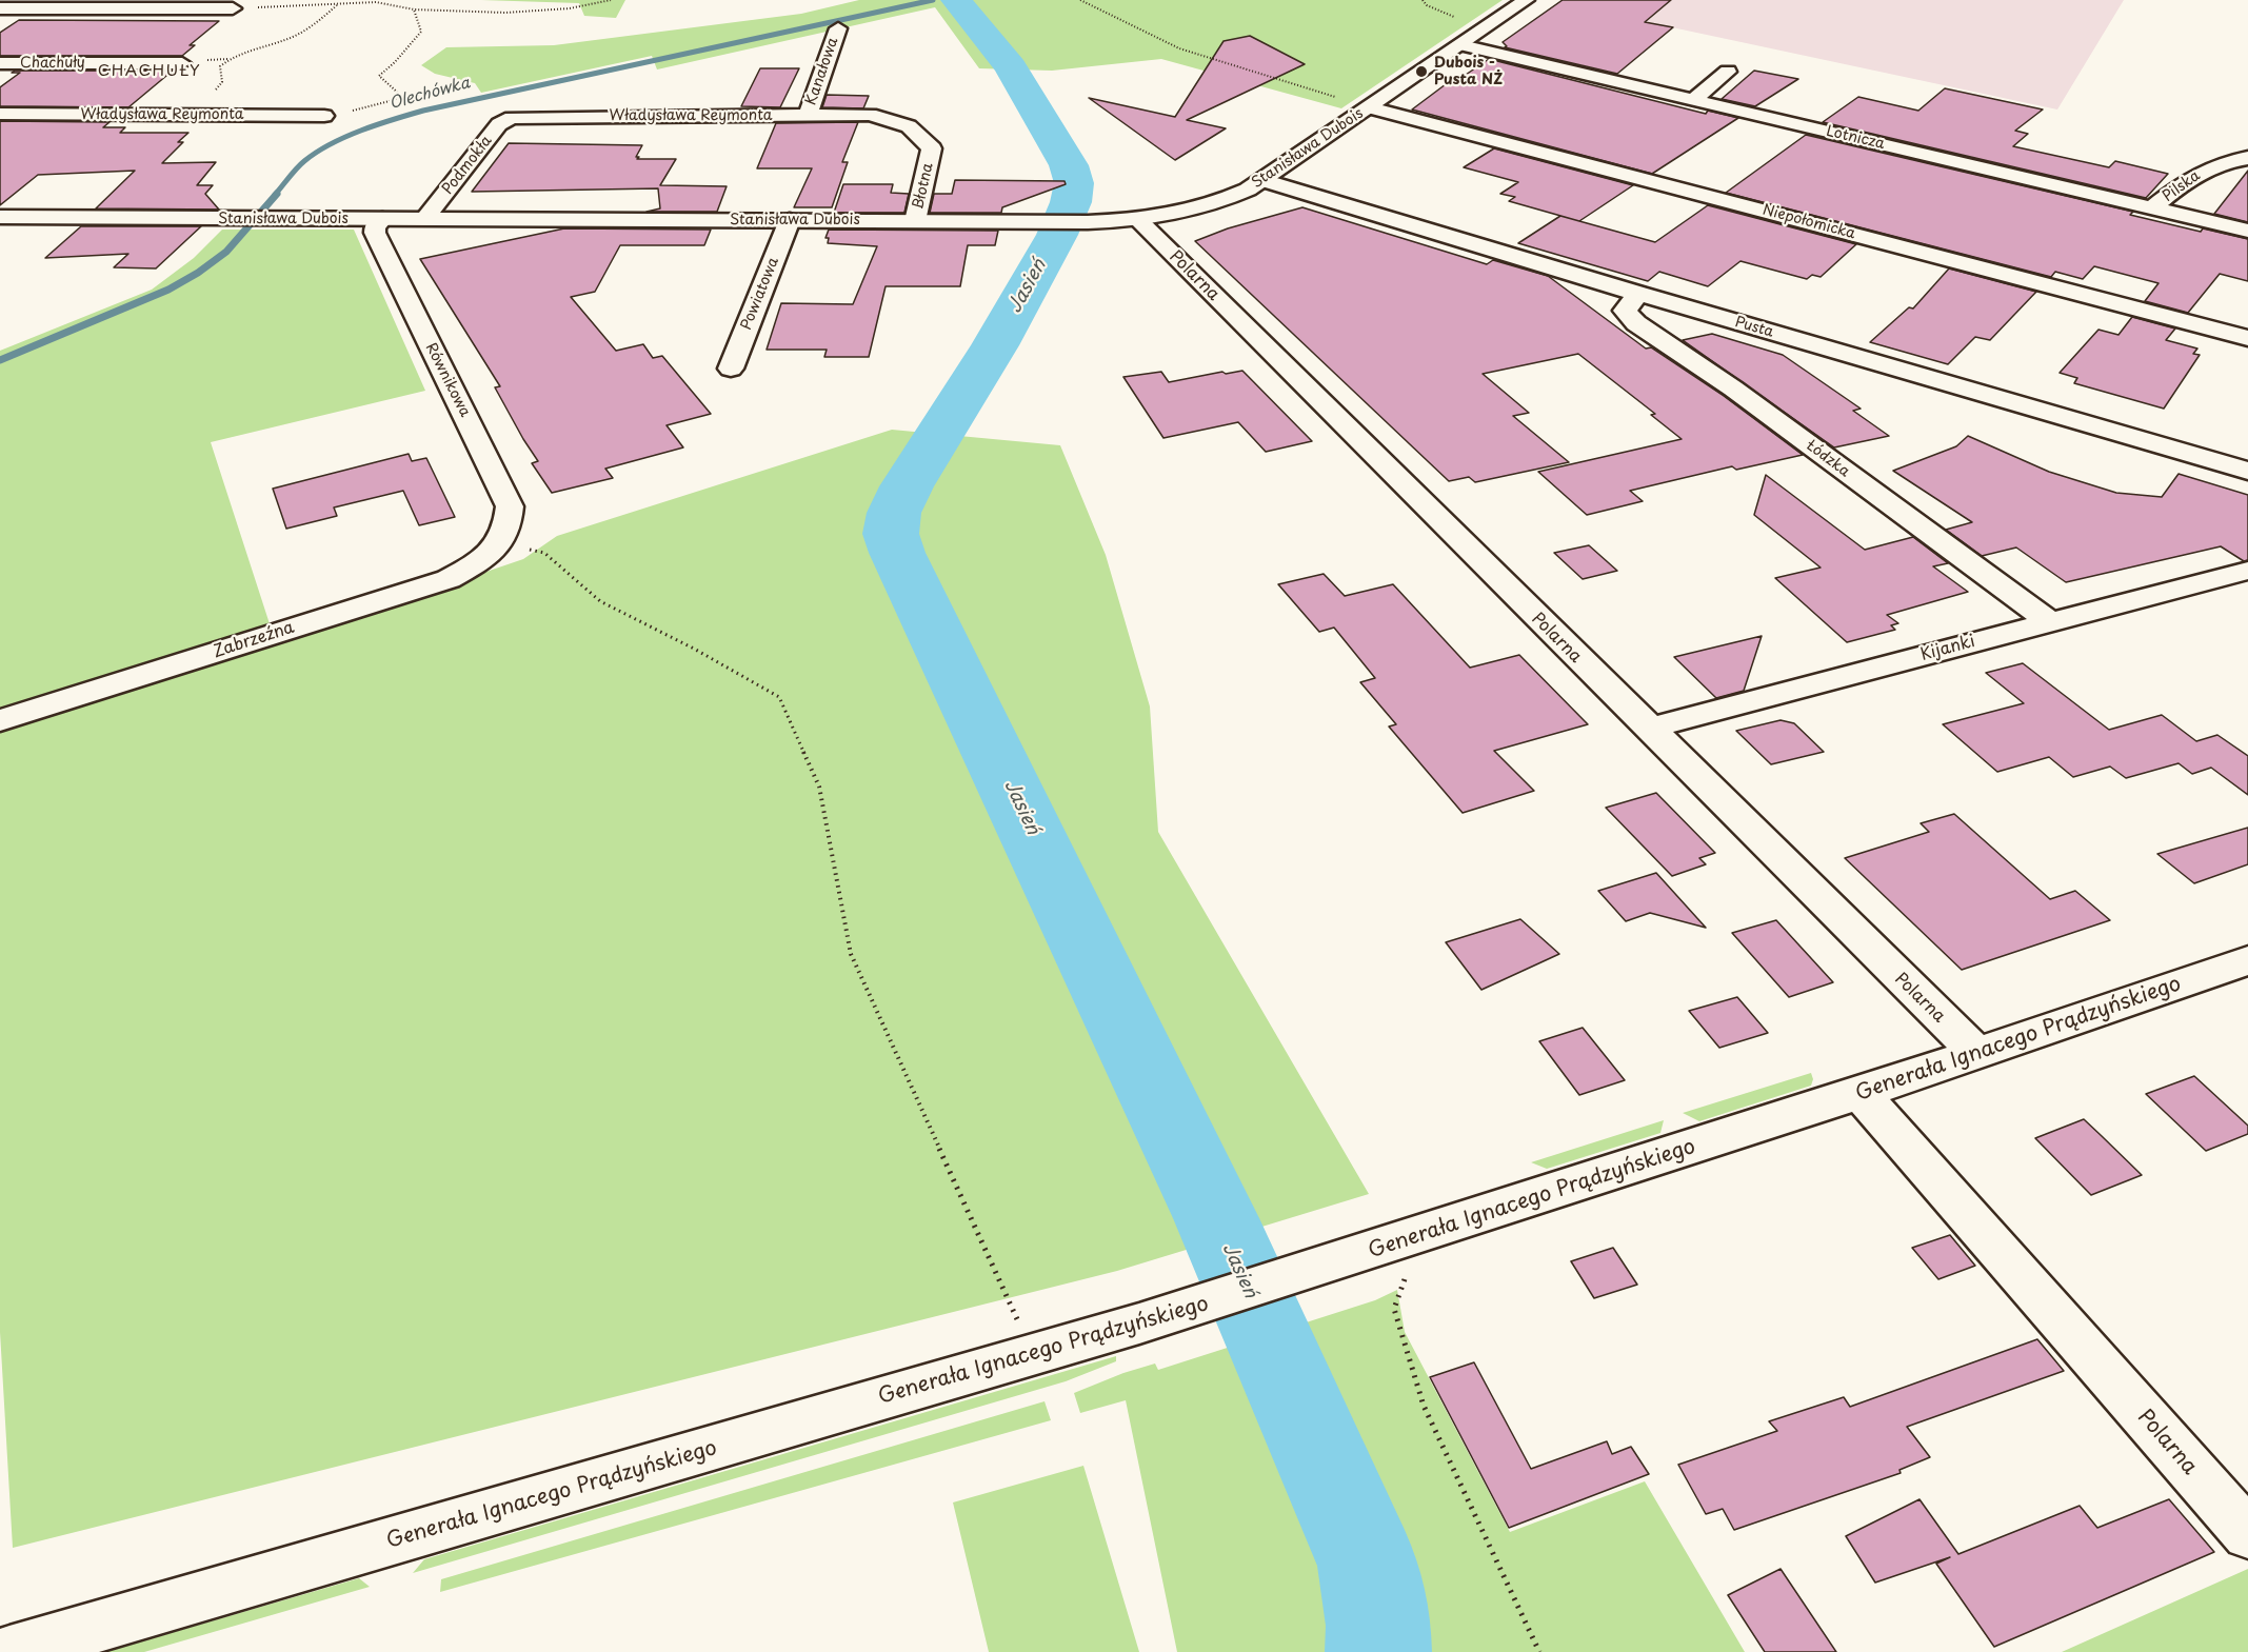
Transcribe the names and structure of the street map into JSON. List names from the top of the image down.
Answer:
{
  "streets": {
    "street": [
      "Chachuły",
      "Kanałowa",
      "Władysława Reymonta",
      "Lotnicza",
      "Stanisława Dubois",
      "Podmokła",
      "Błotna",
      "Pilska",
      "Niepołomicka",
      "Polarna",
      "Powiatowa",
      "Pusta",
      "Równikowa",
      "Łódzka",
      "Zabrzeźna",
      "Kijanki",
      "Generała Ignacego Prądzyńskiego"
    ]
  },
  "crossings": [
    ["Kanałowa", "Władysława Reymonta"],
    ["Władysława Reymonta", "Podmokła"],
    ["Władysława Reymonta", "Błotna"],
    ["Lotnicza", "Stanisława Dubois"],
    ["Lotnicza", "Pilska"],
    ["Stanisława Dubois", "Podmokła"],
    ["Stanisława Dubois", "Błotna"],
    ["Stanisława Dubois", "Niepołomicka"],
    ["Stanisława Dubois", "Polarna"],
    ["Stanisława Dubois", "Powiatowa"],
    ["Stanisława Dubois", "Pusta"],
    ["Stanisława Dubois", "Równikowa"],
    ["Polarna", "Kijanki"],
    ["Polarna", "Generała Ignacego Prądzyńskiego"],
    ["Pusta", "Łódzka"],
    ["Równikowa", "Zabrzeźna"],
    ["Łódzka", "Kijanki"]
  ],
  "districts": ["CHACHUŁY"],
  "water": ["Olechówka", "Jasień"],
  "places": ["Dubois - Pusta NŻ"]
}
